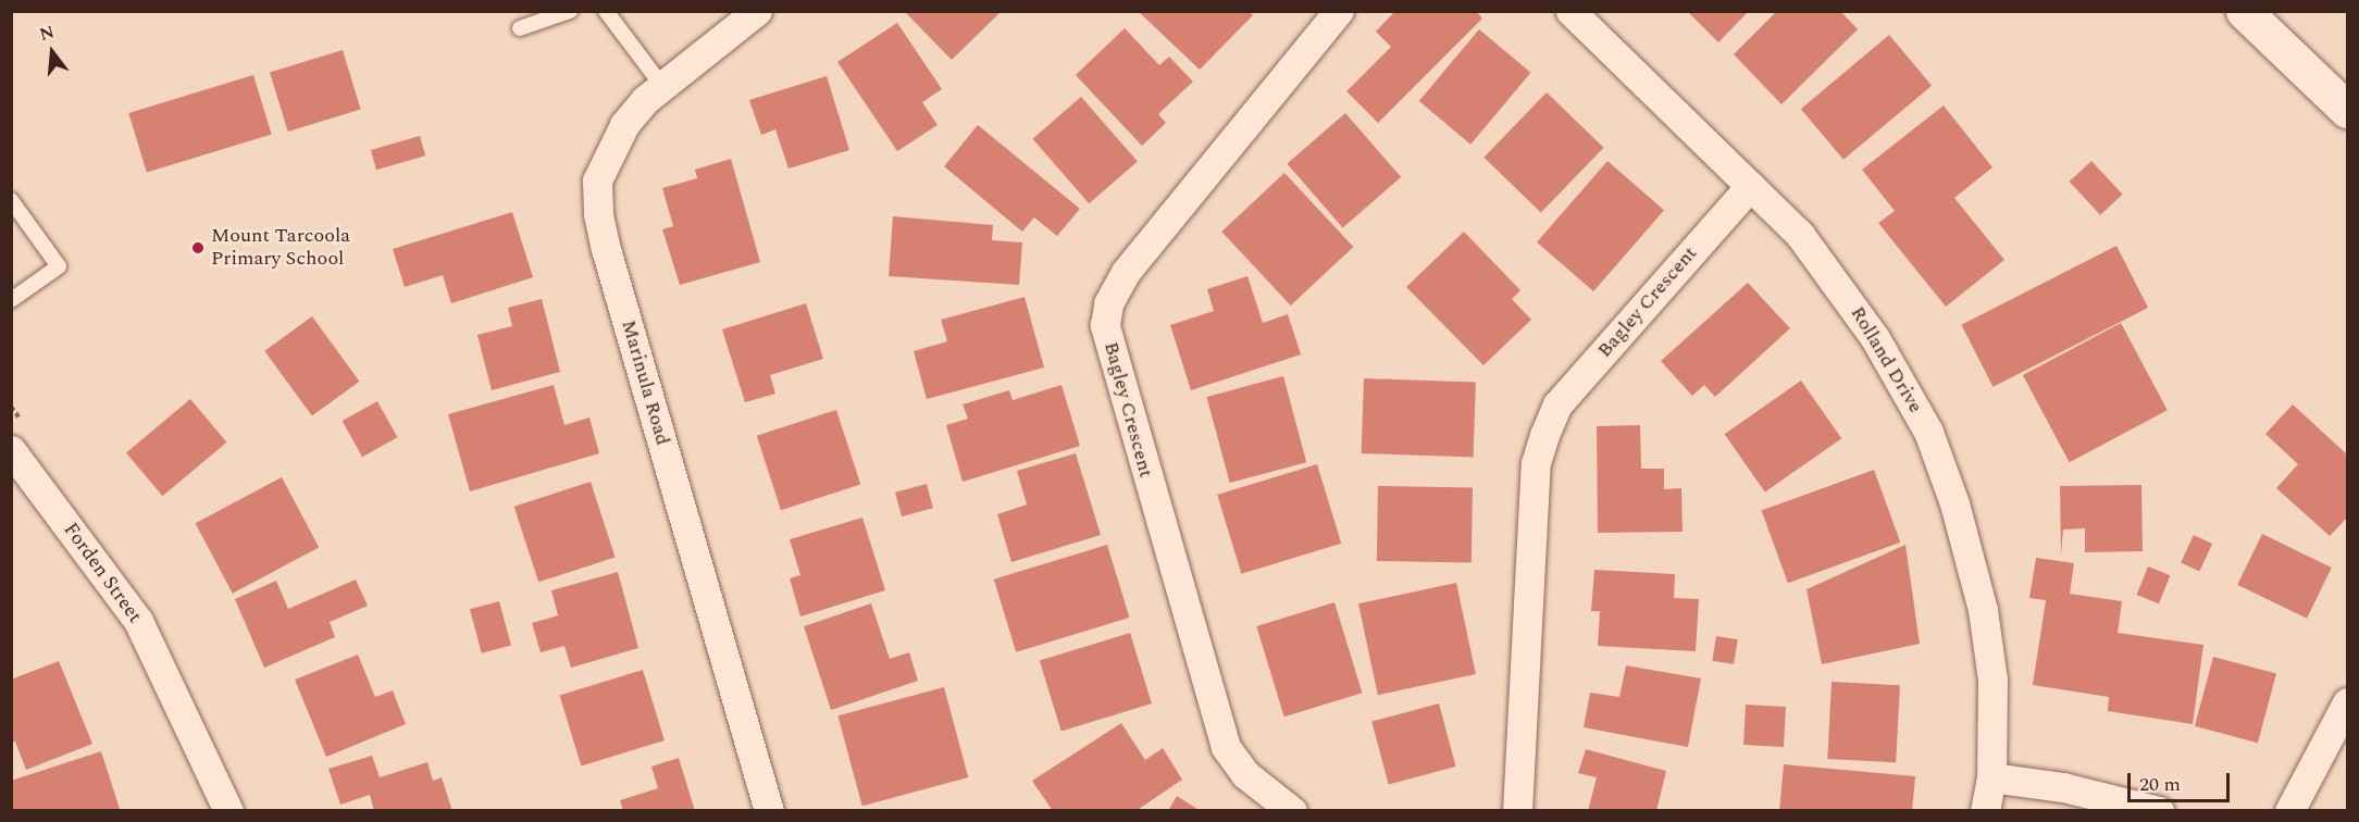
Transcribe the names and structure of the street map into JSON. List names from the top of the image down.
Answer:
{
  "streets": {
    "street": [
      "Bagley Crescent",
      "Rolland Drive",
      "Marinula Road",
      "Forden Street"
    ]
  },
  "crossings": [
    ["Bagley Crescent", "Rolland Drive"]
  ],
  "places": ["Mount Tarcoola Primary School"],
  "scale_bar": "20 m",
  "north": "top"
}
